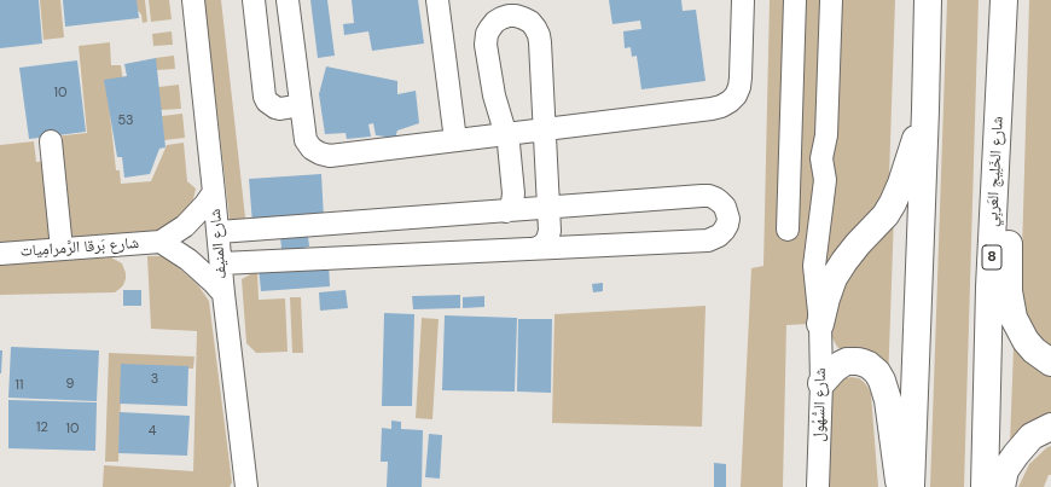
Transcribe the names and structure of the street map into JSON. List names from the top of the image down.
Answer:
{
  "streets": {
    "highway": ["شارع الخَلِيج العَربِي", "8"],
    "street": ["شارع المنيف", "شارع بَرقا الرَّمرامِيات", "شارع السُّهُول"]
  },
  "crossings": [
    ["شارع المنيف", "شارع بَرقا الرَّمرامِيات"]
  ],
  "house_numbers": [
    "10",
    "53",
    "3",
    "9",
    "11",
    "12",
    "10",
    "4"
  ]
}
